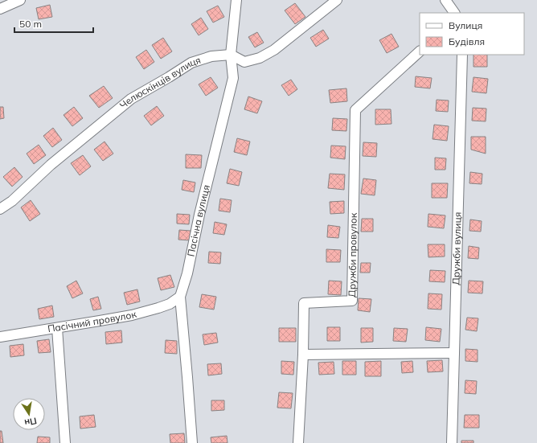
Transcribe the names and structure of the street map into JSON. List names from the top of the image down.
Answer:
{
  "streets": {
    "street": [
      "Челюскінців вулиця",
      "Пасічна вулиця",
      "Дружби вулиця",
      "Дружби провулок",
      "Пасічний провулок"
    ]
  },
  "crossings": [
    ["Челюскінців вулиця", "Пасічна вулиця"],
    ["Пасічна вулиця", "Пасічний провулок"]
  ],
  "legend": ["Вулиця", "Будівля"],
  "scale_bar": "50 m",
  "north": "bottom"
}
